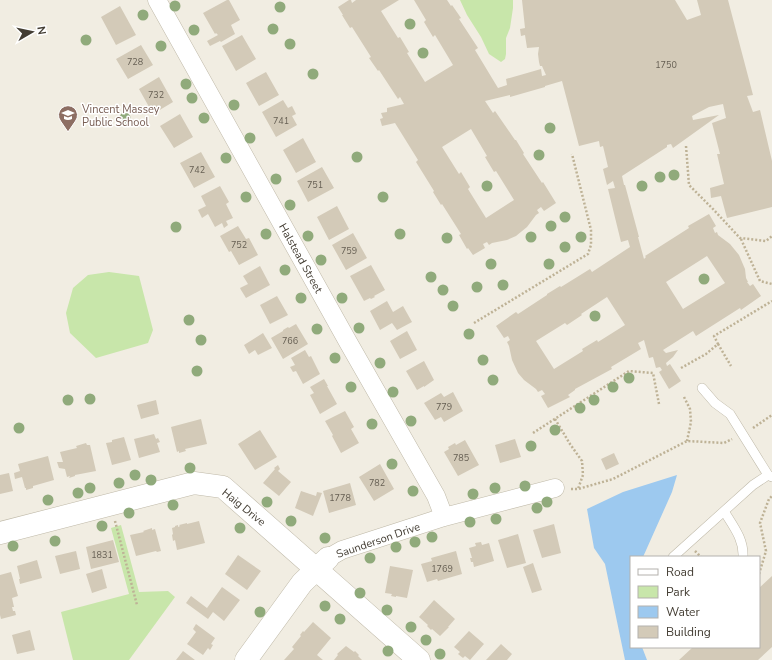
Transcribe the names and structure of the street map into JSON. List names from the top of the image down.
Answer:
{
  "streets": {
    "street": ["Halstead Street", "Haig Drive", "Saunderson Drive"]
  },
  "crossings": [
    ["Halstead Street", "Saunderson Drive"],
    ["Haig Drive", "Saunderson Drive"]
  ],
  "places": {
    "school or university": ["Vincent Massey Public School"]
  },
  "house_numbers": [
    "728",
    "1750",
    "732",
    "741",
    "742",
    "751",
    "752",
    "759",
    "766",
    "779",
    "785",
    "782",
    "1778",
    "1831",
    "1769"
  ],
  "legend": [
    "Road",
    "Park",
    "Water",
    "Building"
  ],
  "north": "right"
}
